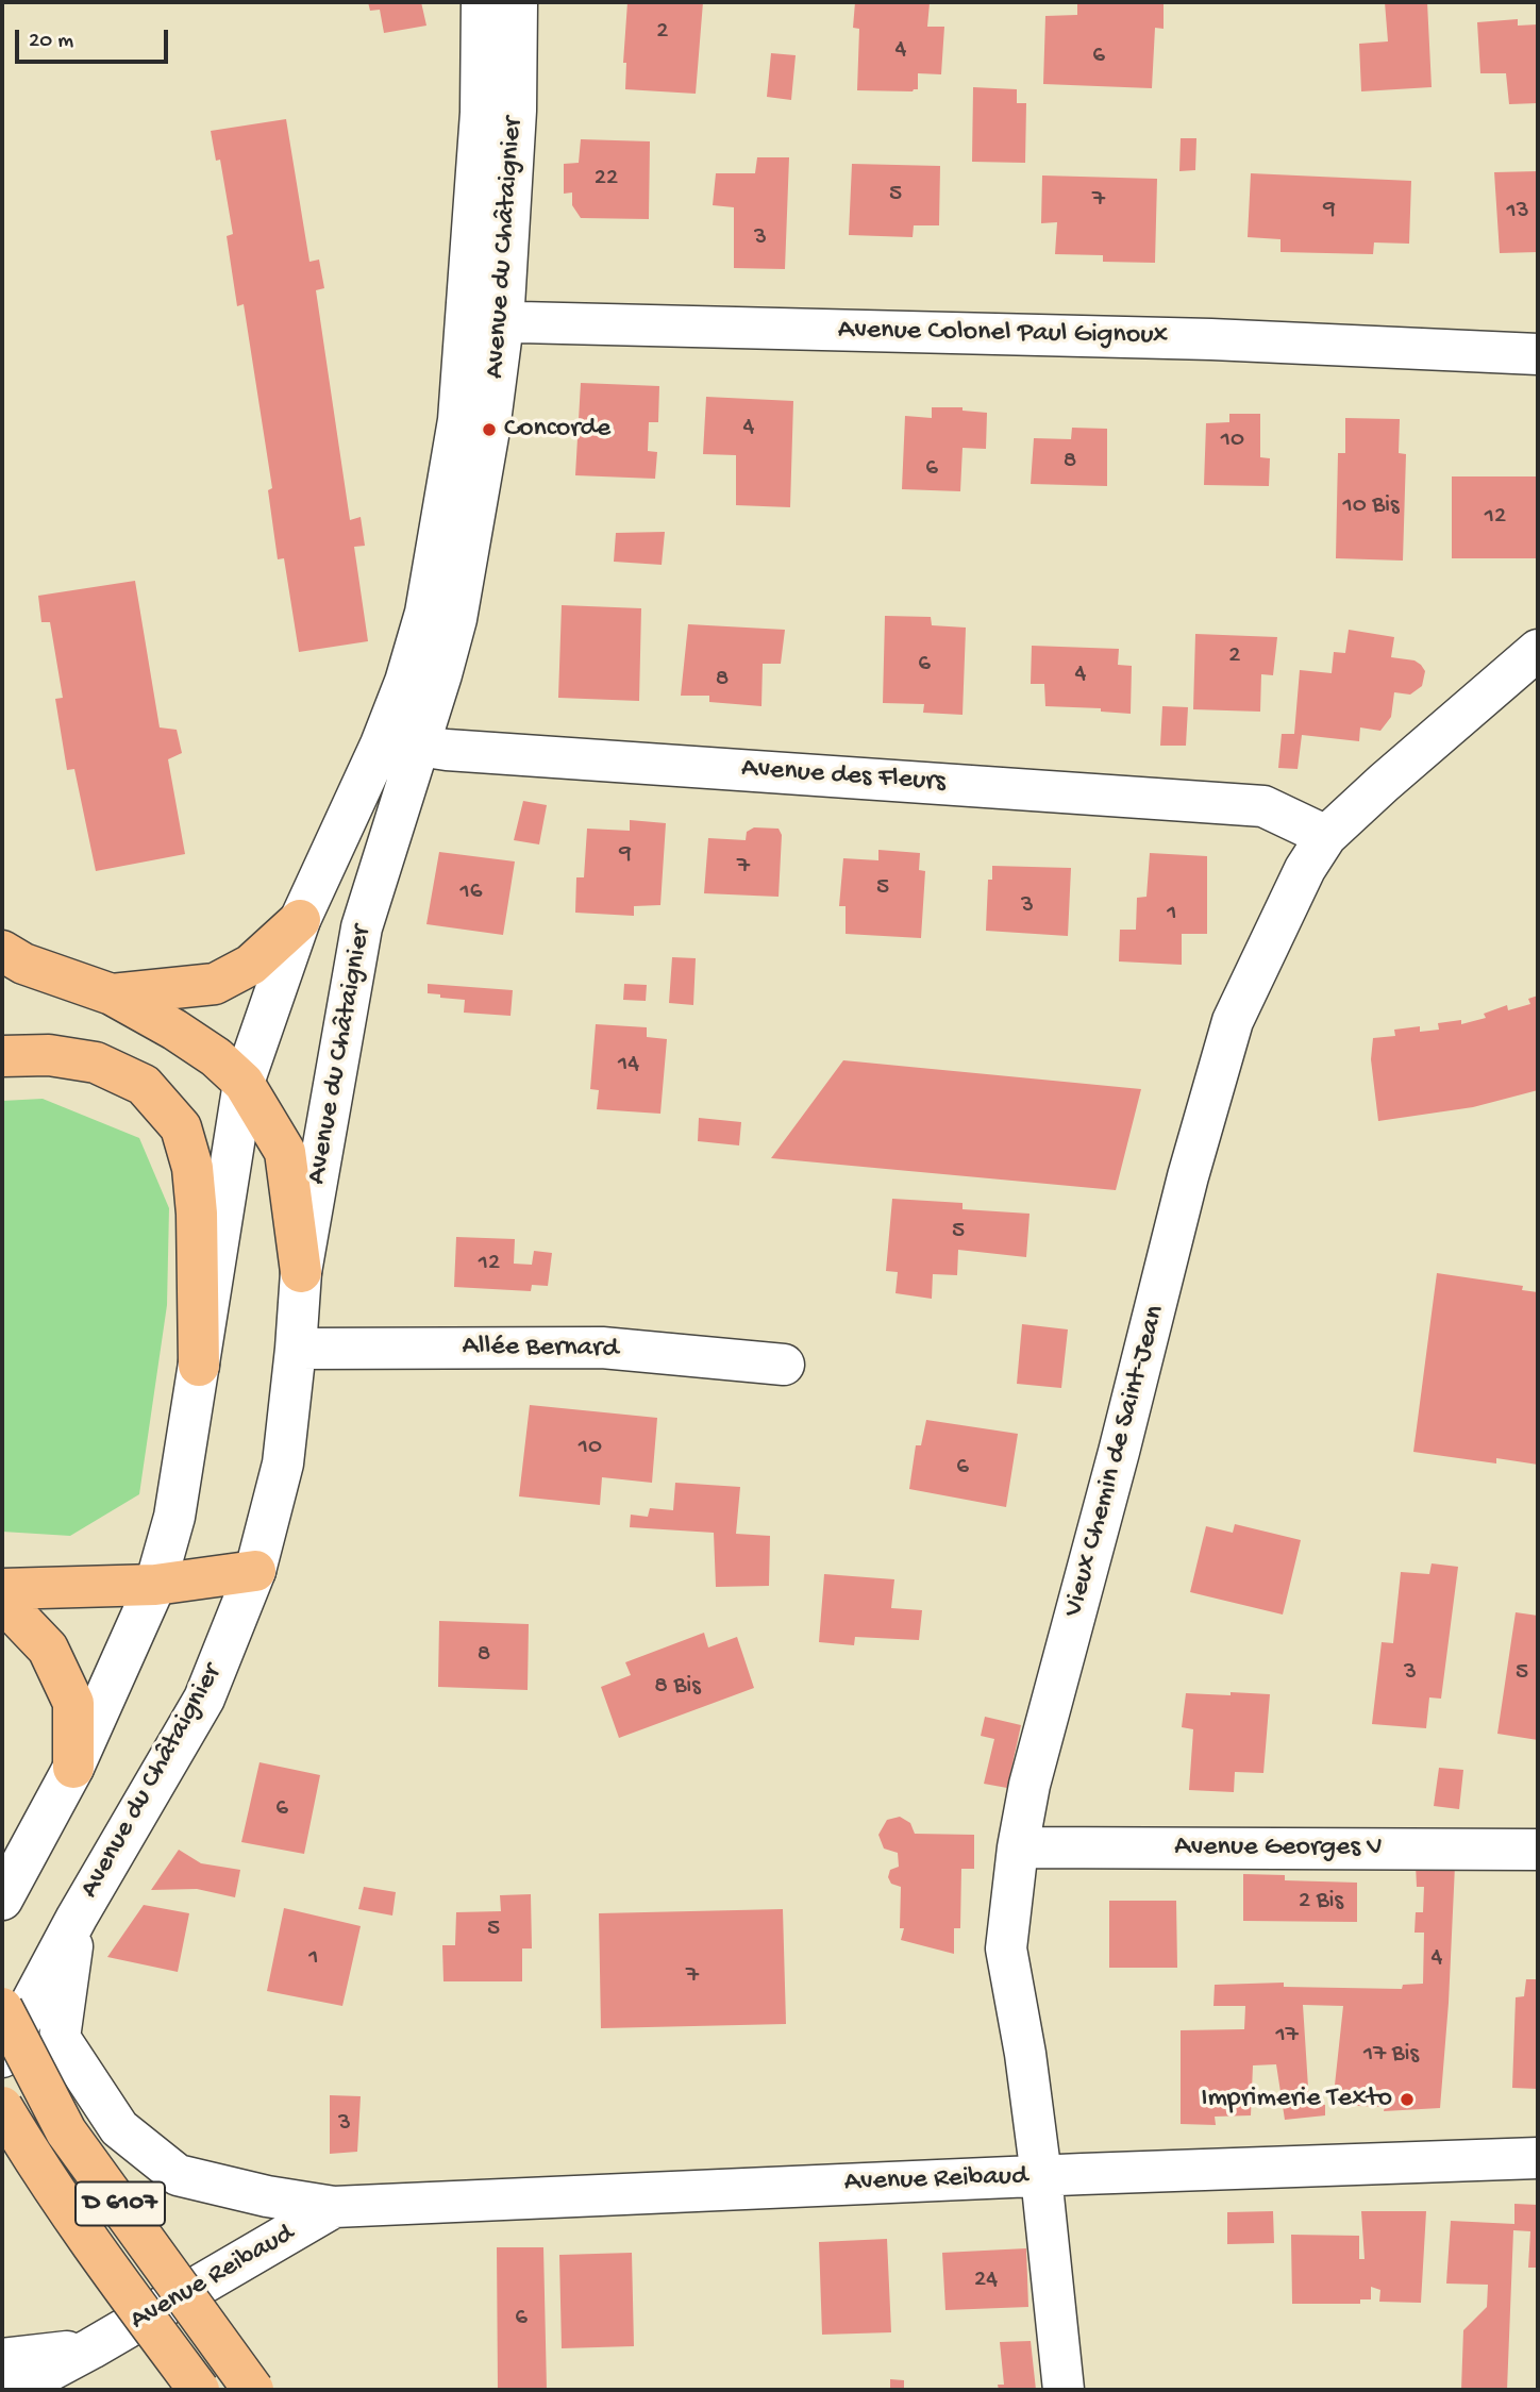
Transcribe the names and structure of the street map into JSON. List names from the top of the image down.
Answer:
{
  "streets": {
    "highway": ["D 6107"],
    "street": [
      "Avenue du Châtaignier",
      "Avenue Colonel Paul Gignoux",
      "Avenue des Fleurs",
      "Allée Bernard",
      "Vieux Chemin de Saint-Jean",
      "Avenue Georges V",
      "Avenue Reibaud"
    ]
  },
  "crossings": [
    ["Avenue du Châtaignier", "Avenue Colonel Paul Gignoux"],
    ["Avenue du Châtaignier", "Avenue des Fleurs"],
    ["Avenue du Châtaignier", "Allée Bernard"],
    ["Avenue du Châtaignier", "Avenue Reibaud"],
    ["Avenue des Fleurs", "Vieux Chemin de Saint-Jean"],
    ["Vieux Chemin de Saint-Jean", "Avenue Georges V"],
    ["Vieux Chemin de Saint-Jean", "Avenue Reibaud"]
  ],
  "places": ["Concorde", "Imprimerie Texto"],
  "house_numbers": [
    "2",
    "4",
    "6",
    "22",
    "5",
    "7",
    "9",
    "13",
    "3",
    "4",
    "10",
    "8",
    "6",
    "10 Bis",
    "12",
    "2",
    "6",
    "4",
    "8",
    "9",
    "7",
    "5",
    "16",
    "3",
    "1",
    "14",
    "5",
    "12",
    "10",
    "6",
    "8",
    "3",
    "5",
    "8 Bis",
    "6",
    "2 Bis",
    "5",
    "1",
    "4",
    "7",
    "17",
    "17 Bis",
    "3",
    "24",
    "6"
  ],
  "scale_bar": "20 m"
}
